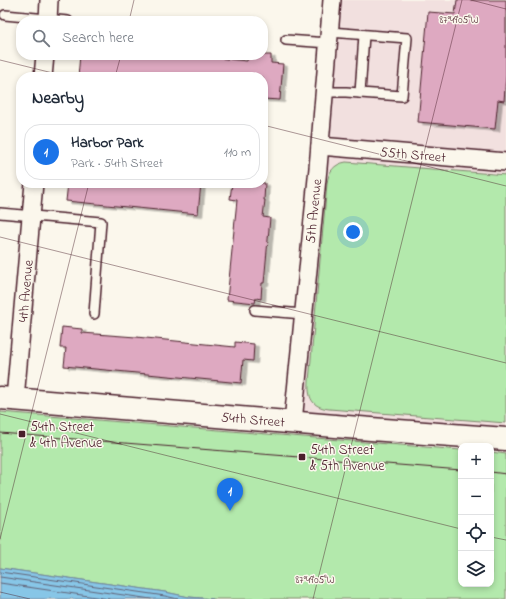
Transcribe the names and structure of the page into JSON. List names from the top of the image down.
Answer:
{
  "streets": {
    "street": [
      "55th Street",
      "5th Avenue",
      "4th Avenue",
      "54th Street"
    ]
  },
  "crossings": [
    ["55th Street", "5th Avenue"],
    ["5th Avenue", "54th Street"],
    ["4th Avenue", "54th Street"]
  ],
  "places": {
    "transit": ["54th Street & 4th Avenue", "54th Street & 5th Avenue"]
  },
  "page": {
    "search": "Search here",
    "heading": "Nearby",
    "list": [
      {
        "mark": "1",
        "name": "Harbor Park",
        "note": "Park · 54th Street",
        "value": "110 m"
      }
    ],
    "map_buttons": ["+", "−"],
    "pins": "1"
  },
  "coordinates": ["87°49'05\"W"]
}
